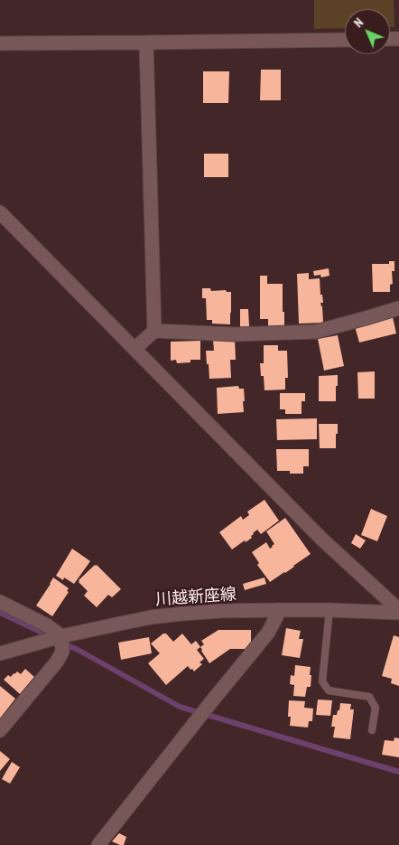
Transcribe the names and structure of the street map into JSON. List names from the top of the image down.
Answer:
{
  "streets": {
    "street": ["川越新座線"]
  },
  "north": "top left"
}
